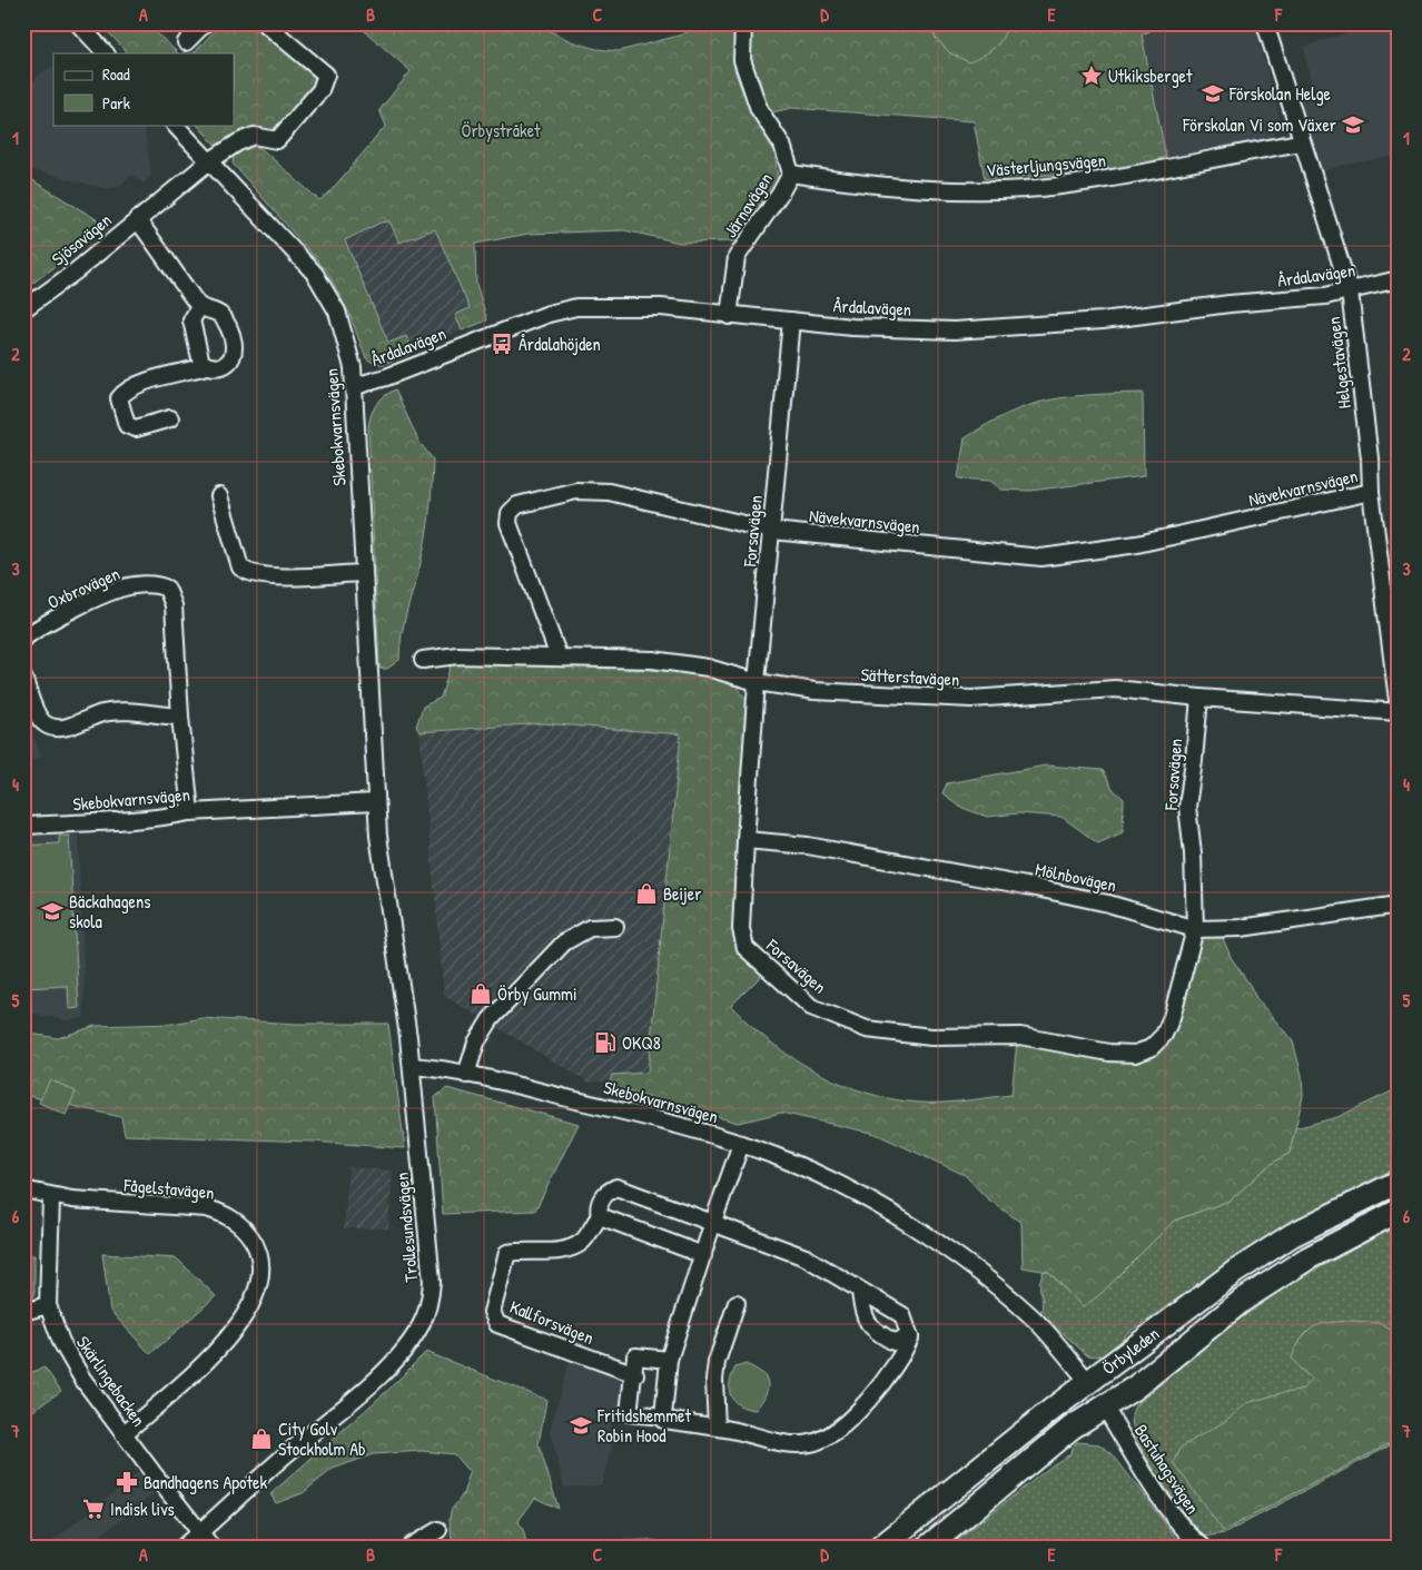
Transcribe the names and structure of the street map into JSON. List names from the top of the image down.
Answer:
{
  "streets": {
    "main road": ["Örbyleden"],
    "street": [
      "Västerljungsvägen",
      "Järnavägen",
      "Sjösavägen",
      "Årdalavägen",
      "Helgestavägen",
      "Skebokvarnsvägen",
      "Nävekvarnsvägen",
      "Forsavägen",
      "Oxbrovägen",
      "Sätterstavägen",
      "Mölnbovägen",
      "Fågelstavägen",
      "Trollesundsvägen",
      "Kallforsvägen",
      "Skärlingebacken",
      "Bastuhagsvägen"
    ]
  },
  "crossings": [
    ["Västerljungsvägen", "Järnavägen"],
    ["Västerljungsvägen", "Helgestavägen"],
    ["Järnavägen", "Årdalavägen"],
    ["Sjösavägen", "Skebokvarnsvägen"],
    ["Årdalavägen", "Helgestavägen"],
    ["Årdalavägen", "Skebokvarnsvägen"],
    ["Årdalavägen", "Forsavägen"],
    ["Helgestavägen", "Nävekvarnsvägen"],
    ["Helgestavägen", "Sätterstavägen"],
    ["Skebokvarnsvägen", "Oxbrovägen"],
    ["Skebokvarnsvägen", "Trollesundsvägen"],
    ["Skebokvarnsvägen", "Örbyleden"],
    ["Nävekvarnsvägen", "Forsavägen"],
    ["Nävekvarnsvägen", "Sätterstavägen"],
    ["Forsavägen", "Sätterstavägen"],
    ["Forsavägen", "Mölnbovägen"],
    ["Fågelstavägen", "Skärlingebacken"],
    ["Trollesundsvägen", "Skärlingebacken"],
    ["Örbyleden", "Bastuhagsvägen"]
  ],
  "parks": ["Örbystråket"],
  "places": {
    "place": ["Utkiksberget"],
    "school or university": [
      "Förskolan Helge",
      "Förskolan Vi som Växer",
      "Bäckahagens skola",
      "Fritidshemmet Robin Hood"
    ],
    "bus stop": ["Årdalahöjden"],
    "shop": ["Beijer", "Örby Gummi", "City Golv Stockholm Ab"],
    "fuel station": ["OKQ8"],
    "pharmacy": ["Bandhagens Apotek"],
    "supermarket": ["Indisk livs"]
  },
  "legend": ["Road", "Park"],
  "grid": {
    "columns": [
      "A",
      "B",
      "C",
      "D",
      "E",
      "F"
    ],
    "rows": [
      "1",
      "2",
      "3",
      "4",
      "5",
      "6",
      "7"
    ]
  }
}
